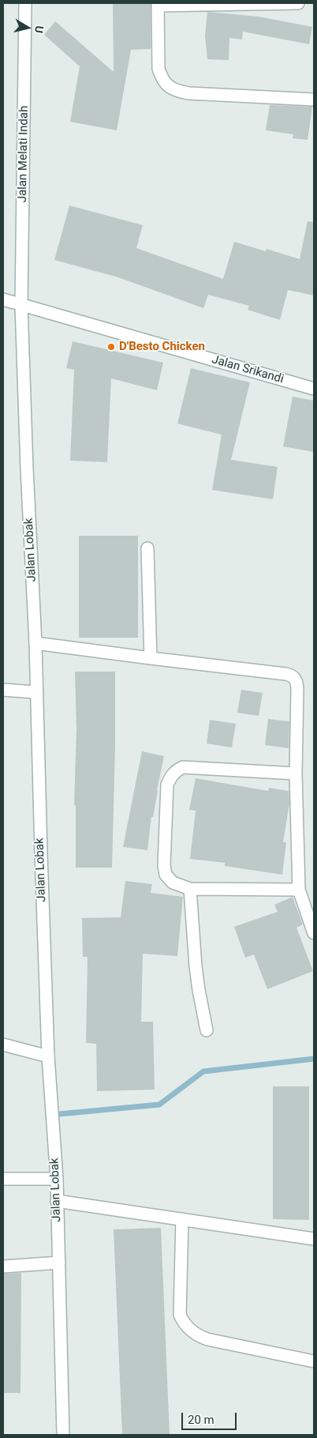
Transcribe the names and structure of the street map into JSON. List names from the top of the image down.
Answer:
{
  "streets": {
    "street": ["Jalan Melati Indah", "Jalan Srikandi", "Jalan Lobak"]
  },
  "crossings": [
    ["Jalan Melati Indah", "Jalan Srikandi"],
    ["Jalan Melati Indah", "Jalan Lobak"],
    ["Jalan Srikandi", "Jalan Lobak"]
  ],
  "places": ["D'Besto Chicken"],
  "scale_bar": "20 m",
  "north": "right"
}
